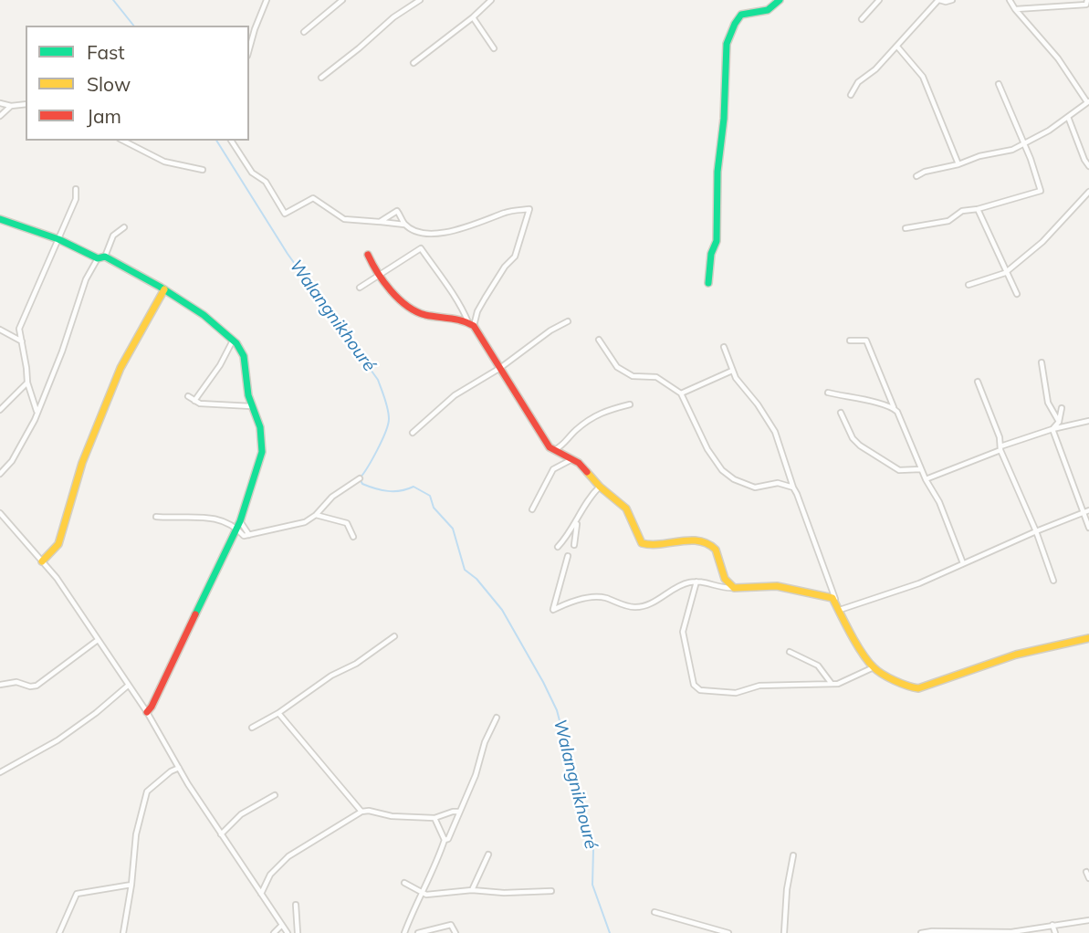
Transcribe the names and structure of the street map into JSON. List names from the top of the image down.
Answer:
{
  "water": ["Walangnikhouré"],
  "legend": ["Fast", "Slow", "Jam"]
}
